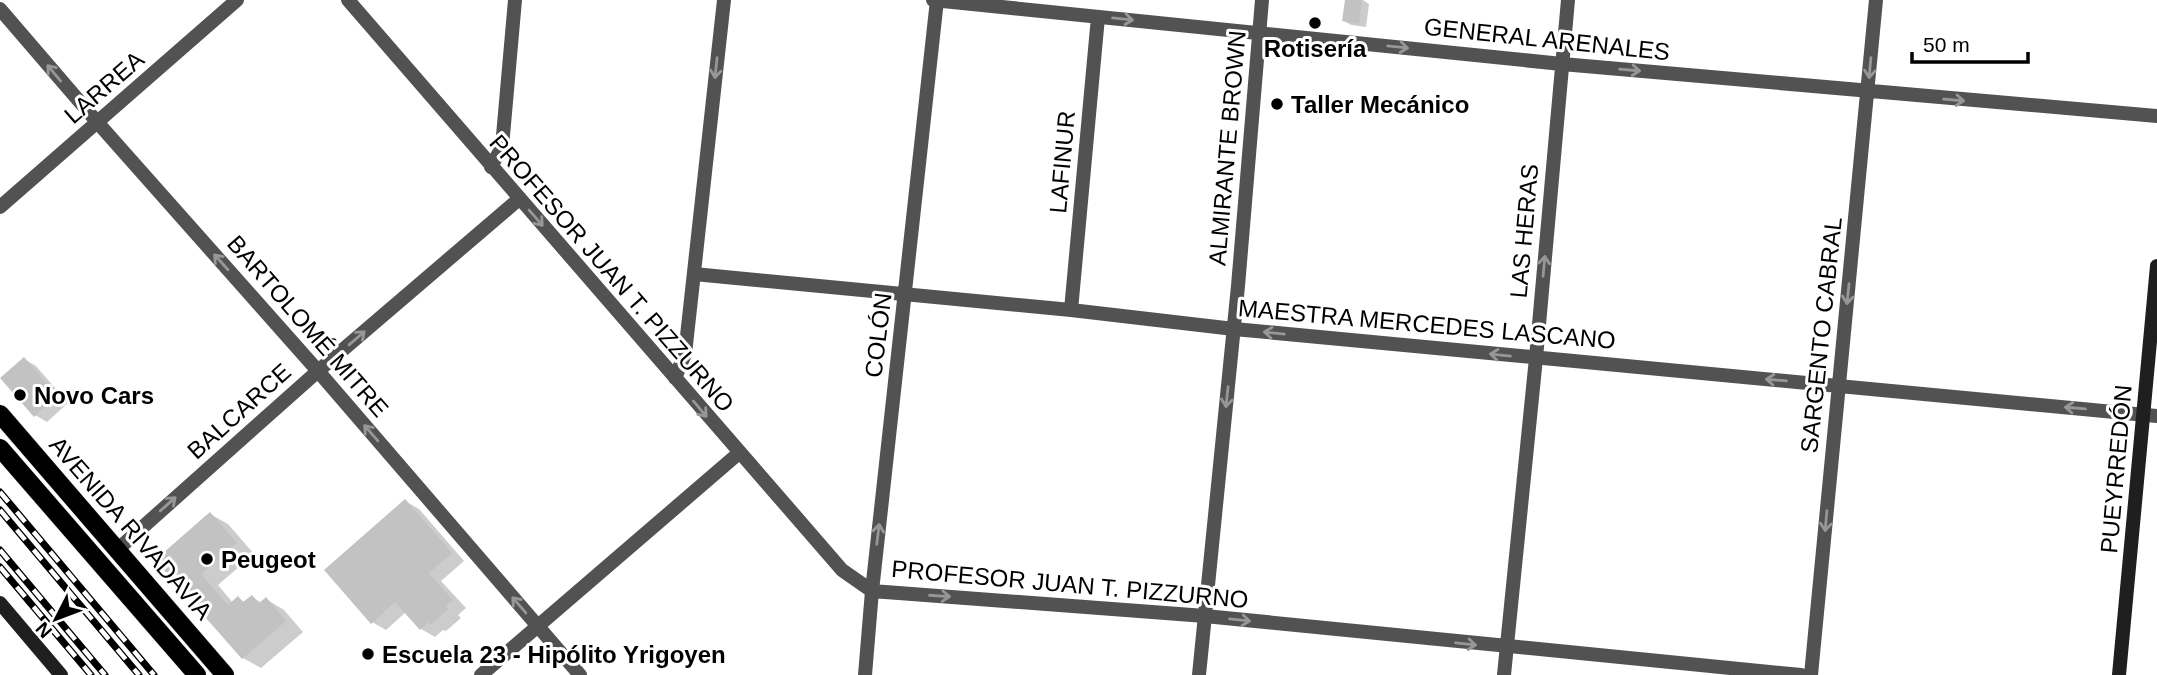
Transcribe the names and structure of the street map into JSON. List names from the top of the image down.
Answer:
{
  "streets": {
    "main road": ["AVENIDA RIVADAVIA"],
    "street": [
      "GENERAL ARENALES",
      "LARREA",
      "ALMIRANTE BROWN",
      "LAFINUR",
      "LAS HERAS",
      "PROFESOR JUAN T. PIZZURNO",
      "MAESTRA MERCEDES LASCANO",
      "BARTOLOMÉ MITRE",
      "COLÓN",
      "SARGENTO CABRAL",
      "BALCARCE",
      "PUEYRREDÓN"
    ]
  },
  "crossings": [
    ["GENERAL ARENALES", "ALMIRANTE BROWN"],
    ["GENERAL ARENALES", "LAFINUR"],
    ["GENERAL ARENALES", "LAS HERAS"],
    ["GENERAL ARENALES", "COLÓN"],
    ["GENERAL ARENALES", "SARGENTO CABRAL"],
    ["LARREA", "BARTOLOMÉ MITRE"],
    ["ALMIRANTE BROWN", "PROFESOR JUAN T. PIZZURNO"],
    ["ALMIRANTE BROWN", "MAESTRA MERCEDES LASCANO"],
    ["LAFINUR", "MAESTRA MERCEDES LASCANO"],
    ["LAS HERAS", "PROFESOR JUAN T. PIZZURNO"],
    ["LAS HERAS", "MAESTRA MERCEDES LASCANO"],
    ["PROFESOR JUAN T. PIZZURNO", "COLÓN"],
    ["PROFESOR JUAN T. PIZZURNO", "BALCARCE"],
    ["MAESTRA MERCEDES LASCANO", "COLÓN"],
    ["MAESTRA MERCEDES LASCANO", "SARGENTO CABRAL"],
    ["MAESTRA MERCEDES LASCANO", "PUEYRREDÓN"],
    ["BARTOLOMÉ MITRE", "BALCARCE"],
    ["BALCARCE", "AVENIDA RIVADAVIA"]
  ],
  "one_way": [
    "GENERAL ARENALES",
    "ALMIRANTE BROWN",
    "LAS HERAS",
    "PROFESOR JUAN T. PIZZURNO",
    "MAESTRA MERCEDES LASCANO",
    "BARTOLOMÉ MITRE",
    "COLÓN",
    "SARGENTO CABRAL",
    "BALCARCE"
  ],
  "places": [
    "Rotisería",
    "Taller Mecánico",
    "Novo Cars",
    "Peugeot",
    "Escuela 23 - Hipólito Yrigoyen"
  ],
  "scale_bar": "50 m",
  "north": "bottom left"
}
